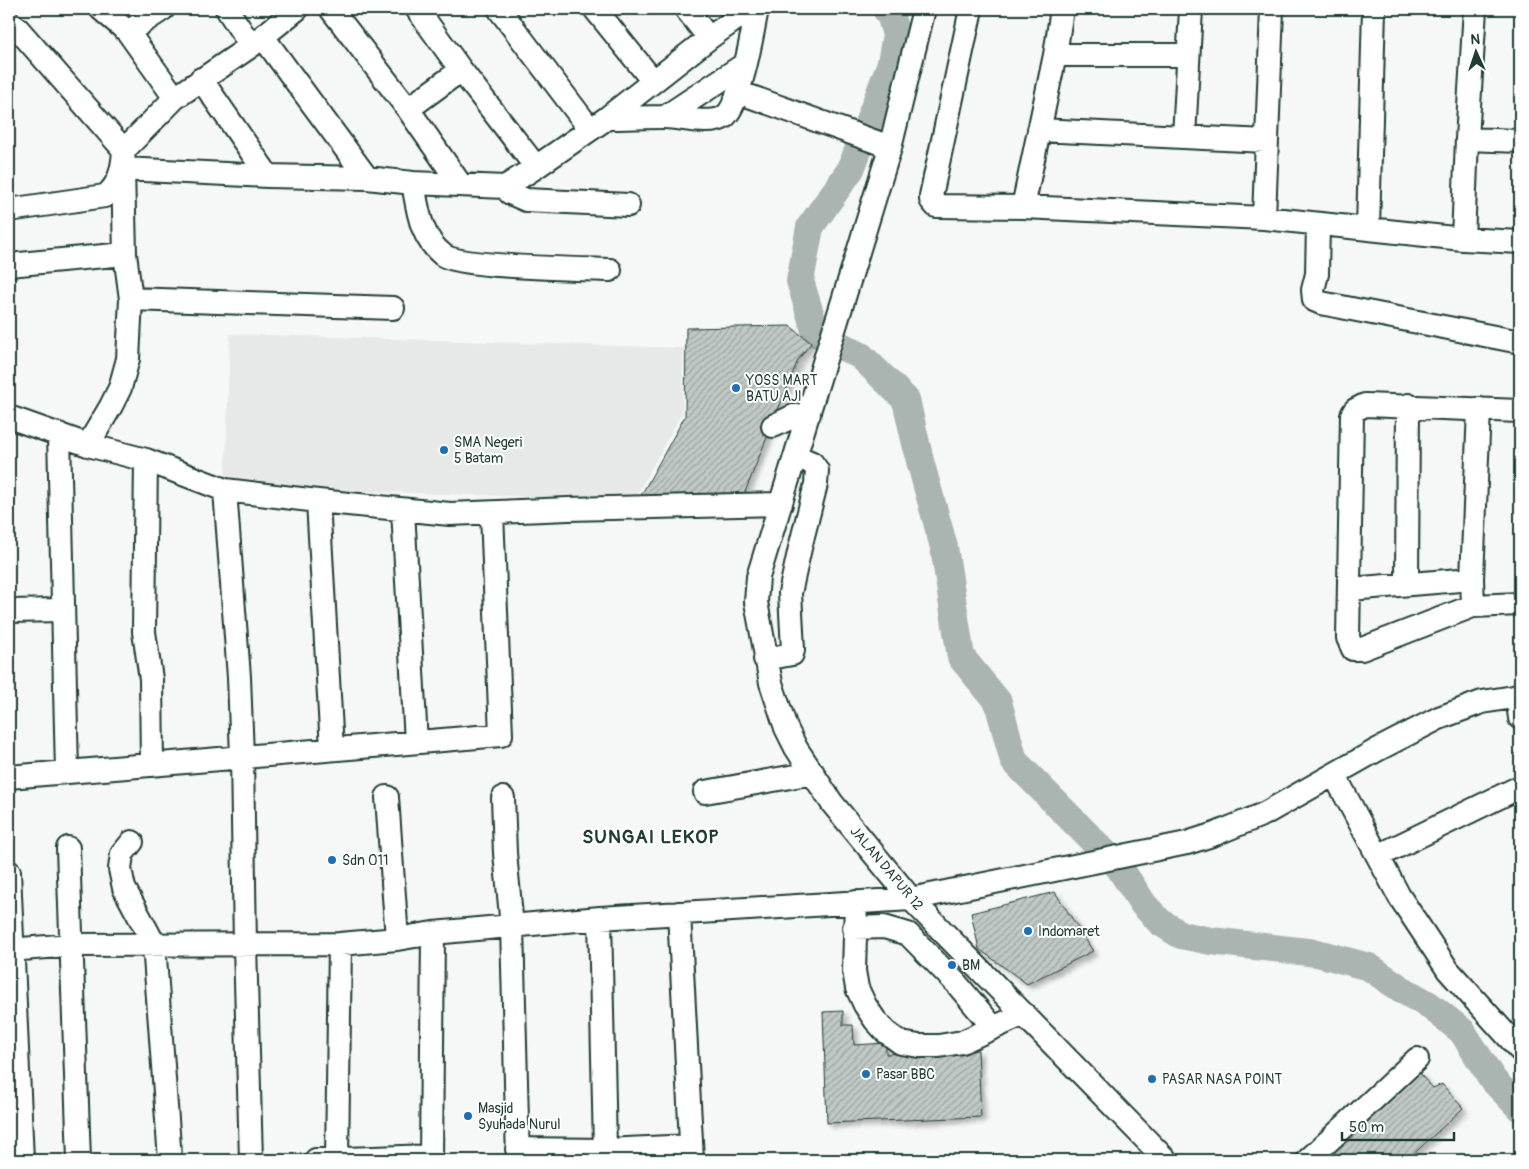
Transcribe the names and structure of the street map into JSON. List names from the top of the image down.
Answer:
{
  "streets": {
    "street": ["JALAN DAPUR 12"]
  },
  "districts": ["SUNGAI LEKOP"],
  "places": [
    "YOSS MART BATU AJI",
    "SMA Negeri 5 Batam",
    "Sdn 011",
    "Indomaret",
    "BM",
    "Pasar BBC",
    "PASAR NASA POINT",
    "Masjid Syuhada Nurul"
  ],
  "scale_bar": "50 m",
  "north": "top"
}
